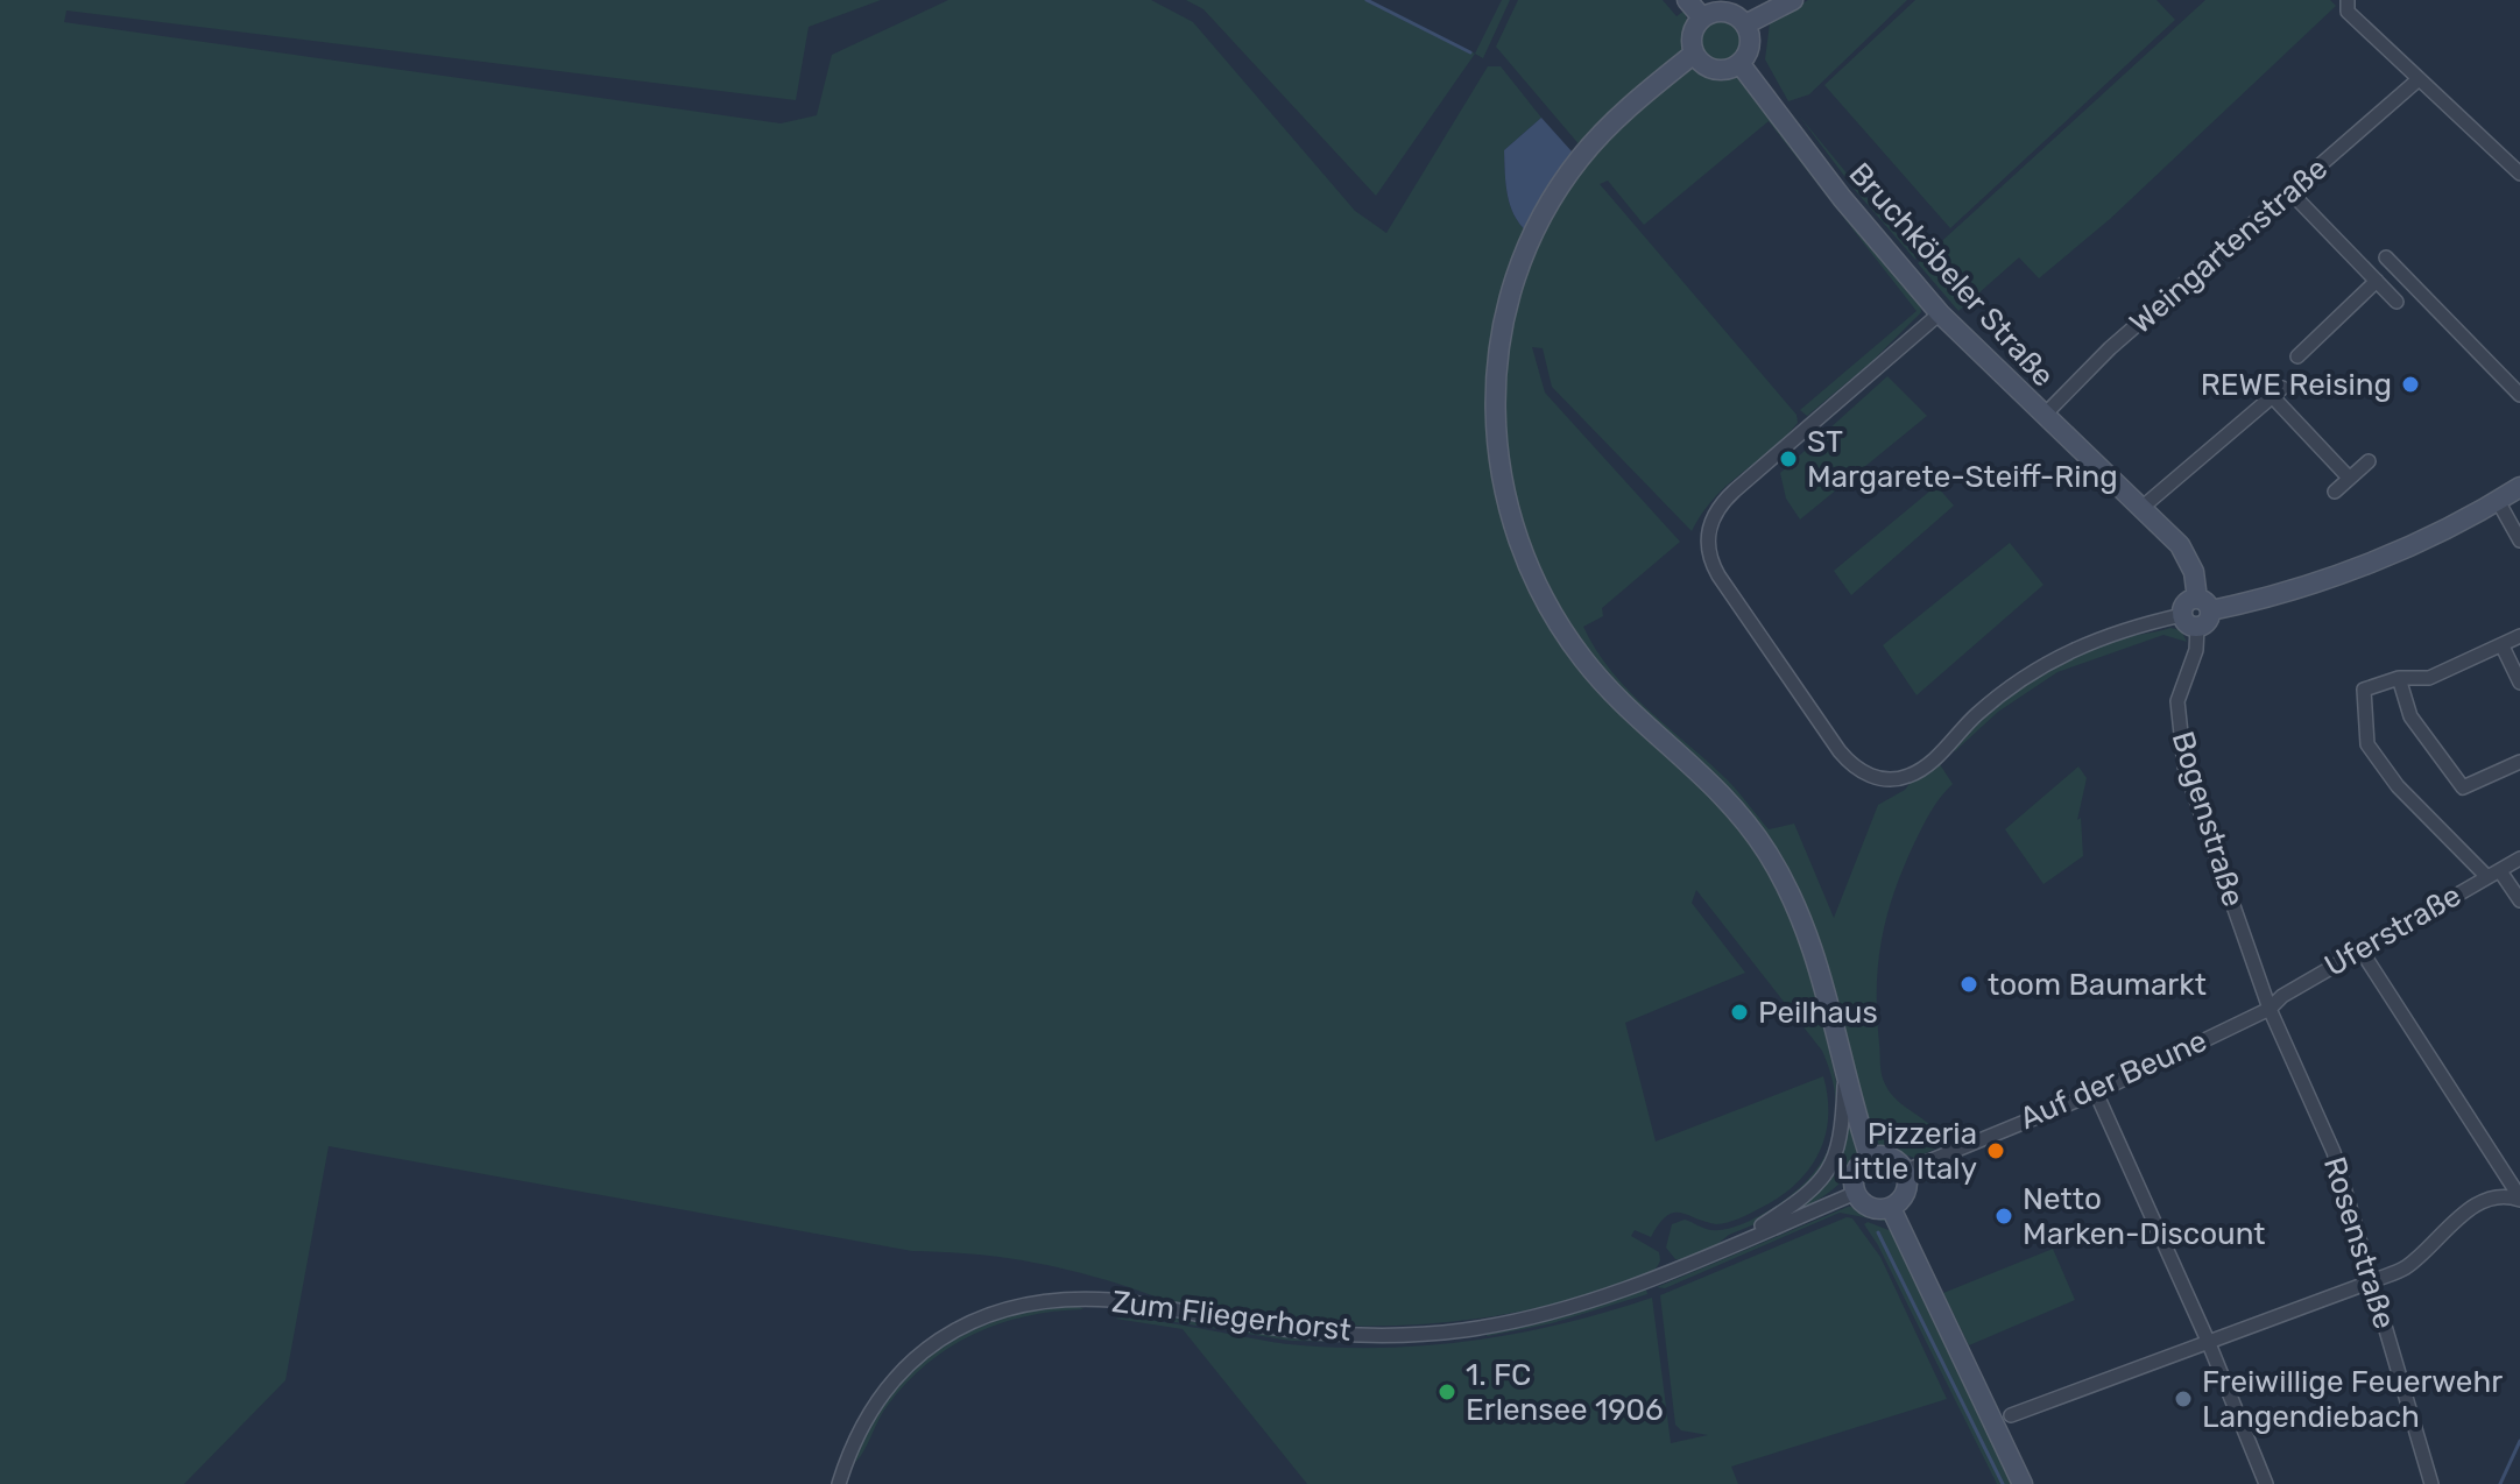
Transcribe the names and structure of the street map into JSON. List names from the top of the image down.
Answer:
{
  "streets": {
    "main road": ["Bruchköbeler Straße"],
    "street": [
      "Weingartenstraße",
      "Bogenstraße",
      "Uferstraße",
      "Auf der Beune",
      "Rosenstraße",
      "Zum Fliegerhorst"
    ]
  },
  "crossings": [
    ["Weingartenstraße", "Bruchköbeler Straße"],
    ["Bogenstraße", "Uferstraße"],
    ["Bogenstraße", "Auf der Beune"],
    ["Bogenstraße", "Rosenstraße"],
    ["Uferstraße", "Auf der Beune"],
    ["Uferstraße", "Rosenstraße"],
    ["Auf der Beune", "Rosenstraße"],
    ["Auf der Beune", "Zum Fliegerhorst"]
  ],
  "places": [
    "REWE Reising",
    "ST Margarete-Steiff-Ring",
    "toom Baumarkt",
    "Peilhaus",
    "Pizzeria Little Italy",
    "Netto Marken-Discount",
    "1. FC Erlensee 1906",
    "Freiwillige Feuerwehr Langendiebach"
  ]
}
